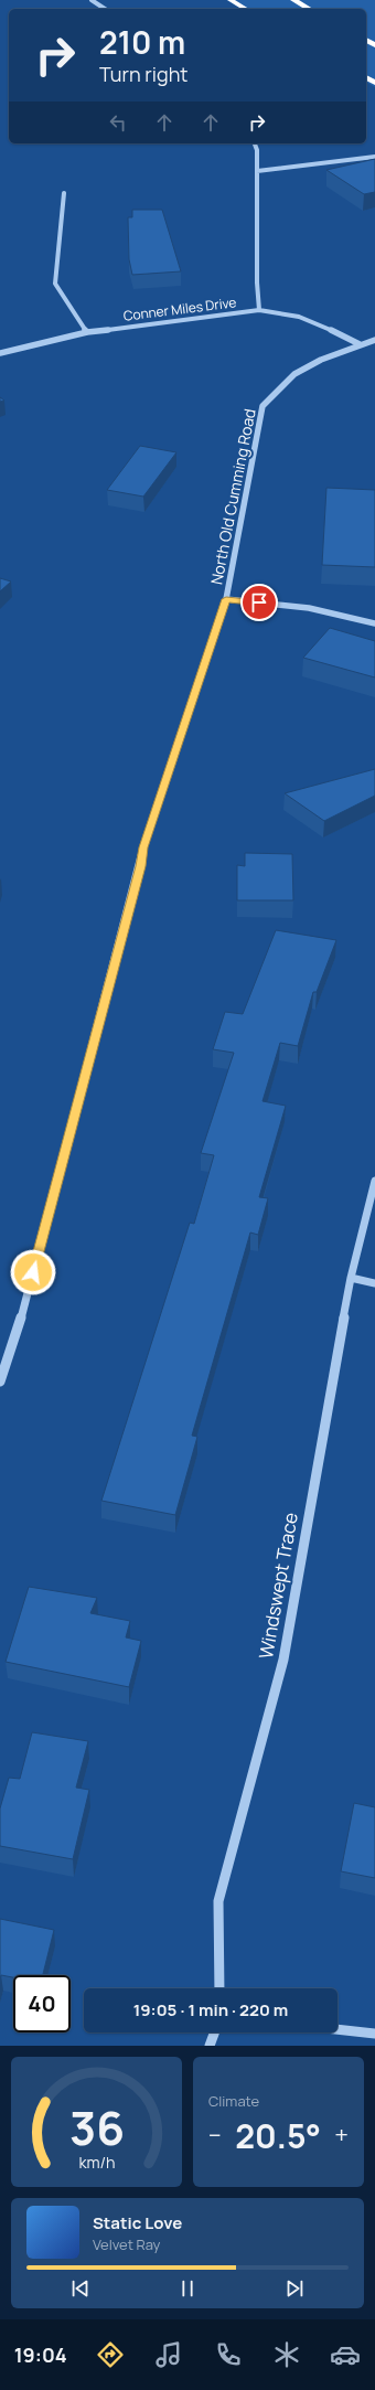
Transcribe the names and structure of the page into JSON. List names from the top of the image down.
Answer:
{
  "streets": {
    "street": ["Conner Miles Drive", "North Old Cumming Road", "Windswept Trace"]
  },
  "crossings": [
    ["Conner Miles Drive", "North Old Cumming Road"]
  ],
  "page": {
    "turn": ["210 m", "Turn right"],
    "limit": "40",
    "trip": "19:05 · 1 min · 220 m",
    "tile": "Climate",
    "heat": ["−", "20.5°", "+"],
    "song": ["Static Love", "Velvet Ray"],
    "tabs": "19:04",
    "gauge": ["36", "km/h"]
  }
}
